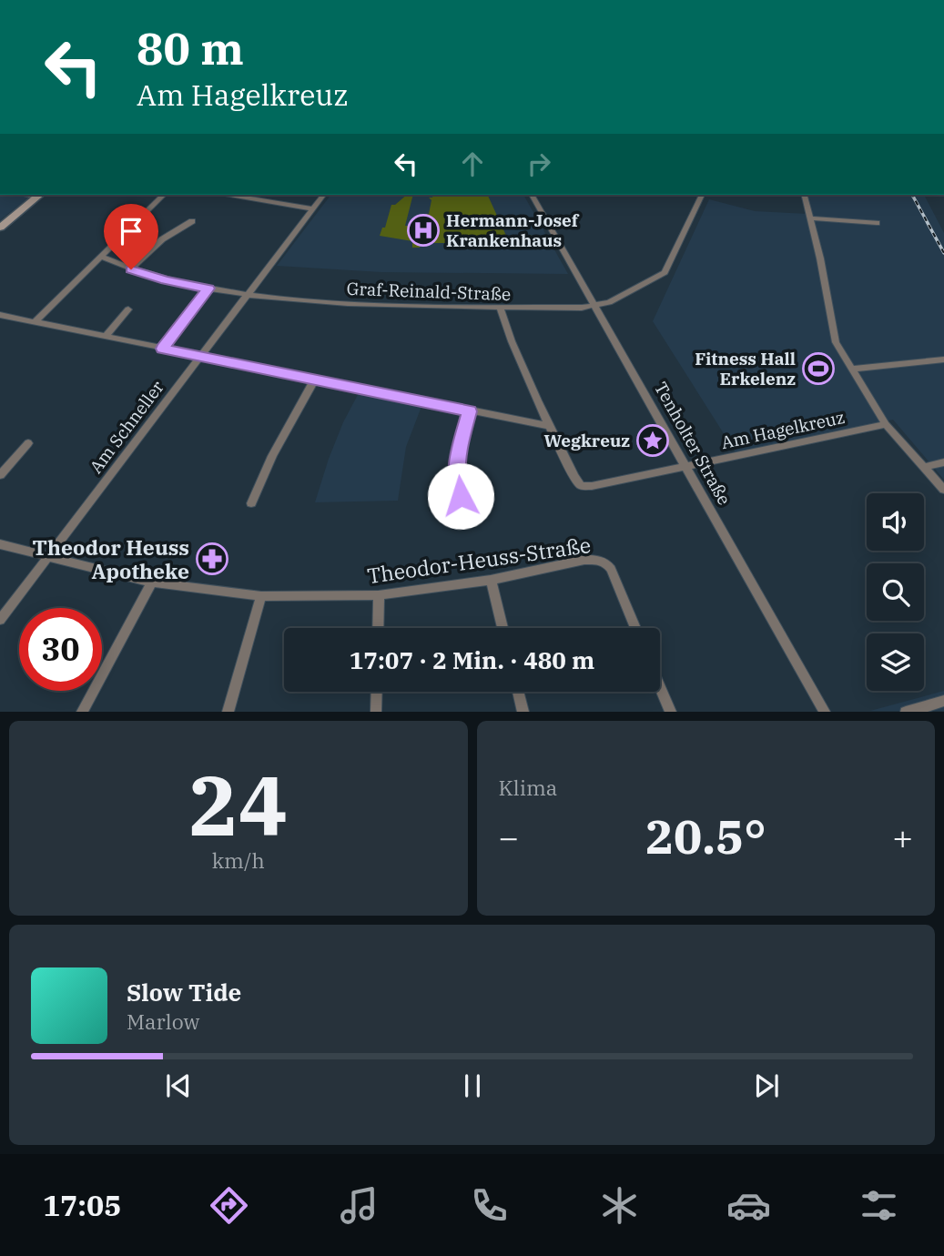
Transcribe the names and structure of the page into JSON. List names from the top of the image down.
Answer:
{
  "streets": {
    "street": [
      "Graf-Reinald-Straße",
      "Am Schneller",
      "Am Hagelkreuz",
      "Tenholter Straße",
      "Theodor-Heuss-Straße"
    ]
  },
  "crossings": [
    ["Graf-Reinald-Straße", "Am Schneller"],
    ["Graf-Reinald-Straße", "Tenholter Straße"],
    ["Am Schneller", "Theodor-Heuss-Straße"],
    ["Am Hagelkreuz", "Tenholter Straße"]
  ],
  "places": {
    "hospital": ["Hermann-Josef Krankenhaus"],
    "sports": ["Fitness Hall Erkelenz"],
    "place": ["Wegkreuz"],
    "pharmacy": ["Theodor Heuss Apotheke"]
  },
  "page": {
    "turn": ["80 m", "Am Hagelkreuz"],
    "limit": "30",
    "trip": "17:07 · 2 Min. · 480 m",
    "tile": [
      ["24", "km/h"],
      "Klima"
    ],
    "heat": ["−", "20.5°", "+"],
    "song": ["Slow Tide", "Marlow"],
    "tabs": "17:05"
  }
}
